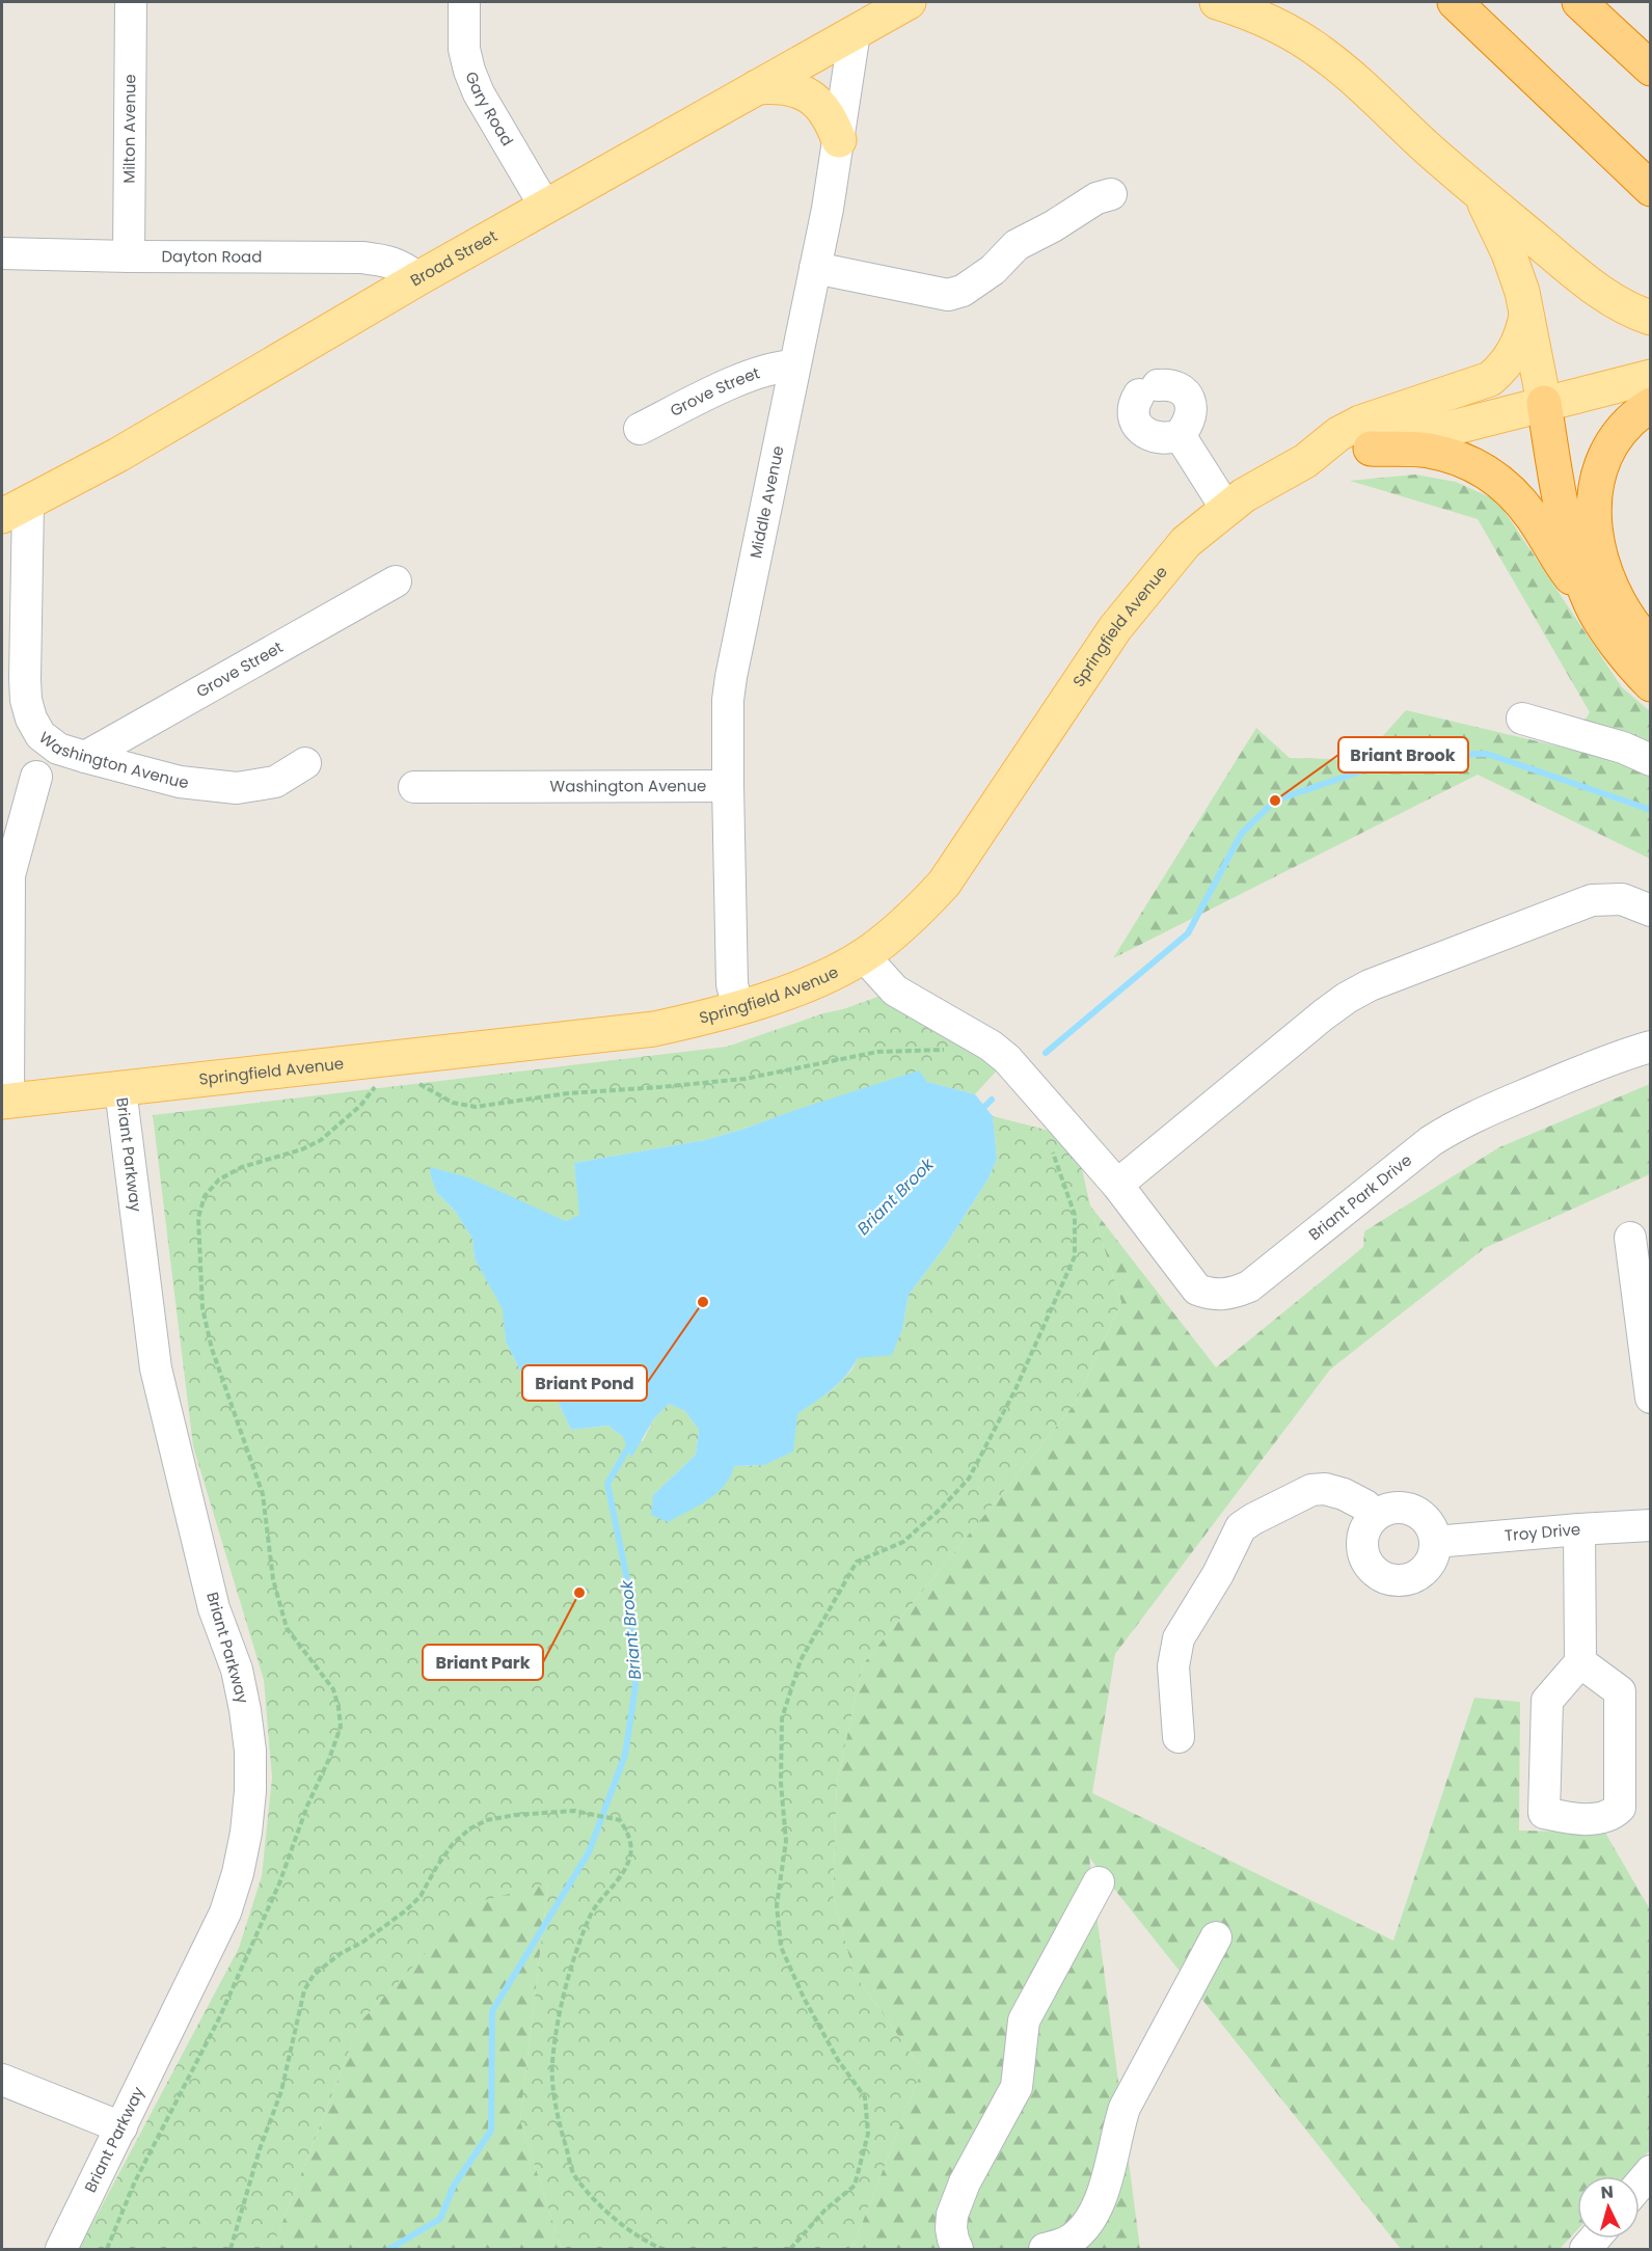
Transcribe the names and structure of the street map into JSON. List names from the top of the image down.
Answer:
{
  "streets": {
    "main road": ["Broad Street", "Springfield Avenue"],
    "street": [
      "Gary Road",
      "Milton Avenue",
      "Dayton Road",
      "Grove Street",
      "Middle Avenue",
      "Washington Avenue",
      "Briant Parkway",
      "Briant Park Drive",
      "Troy Drive"
    ]
  },
  "crossings": [
    ["Gary Road", "Broad Street"],
    ["Milton Avenue", "Dayton Road"],
    ["Dayton Road", "Broad Street"],
    ["Broad Street", "Middle Avenue"],
    ["Broad Street", "Washington Avenue"],
    ["Grove Street", "Middle Avenue"],
    ["Grove Street", "Washington Avenue"],
    ["Middle Avenue", "Springfield Avenue"],
    ["Middle Avenue", "Washington Avenue"],
    ["Springfield Avenue", "Briant Parkway"],
    ["Springfield Avenue", "Briant Park Drive"]
  ],
  "water": ["Briant Brook"],
  "places": ["Briant Brook", "Briant Pond", "Briant Park"],
  "north": "top"
}
